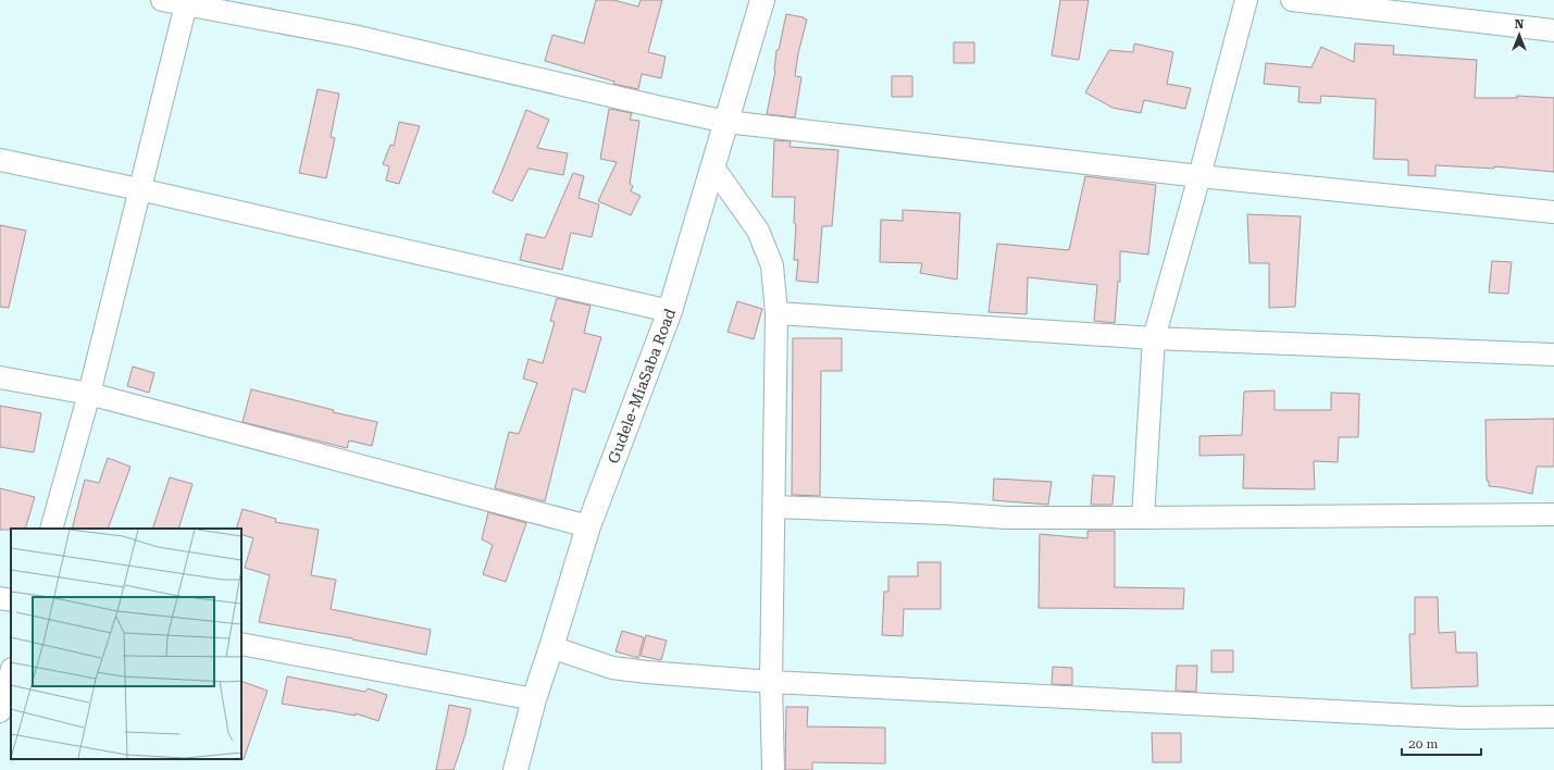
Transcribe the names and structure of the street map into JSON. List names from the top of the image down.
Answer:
{
  "streets": {
    "street": ["Gudele-MiaSaba Road"]
  },
  "scale_bar": "20 m",
  "north": "top"
}
